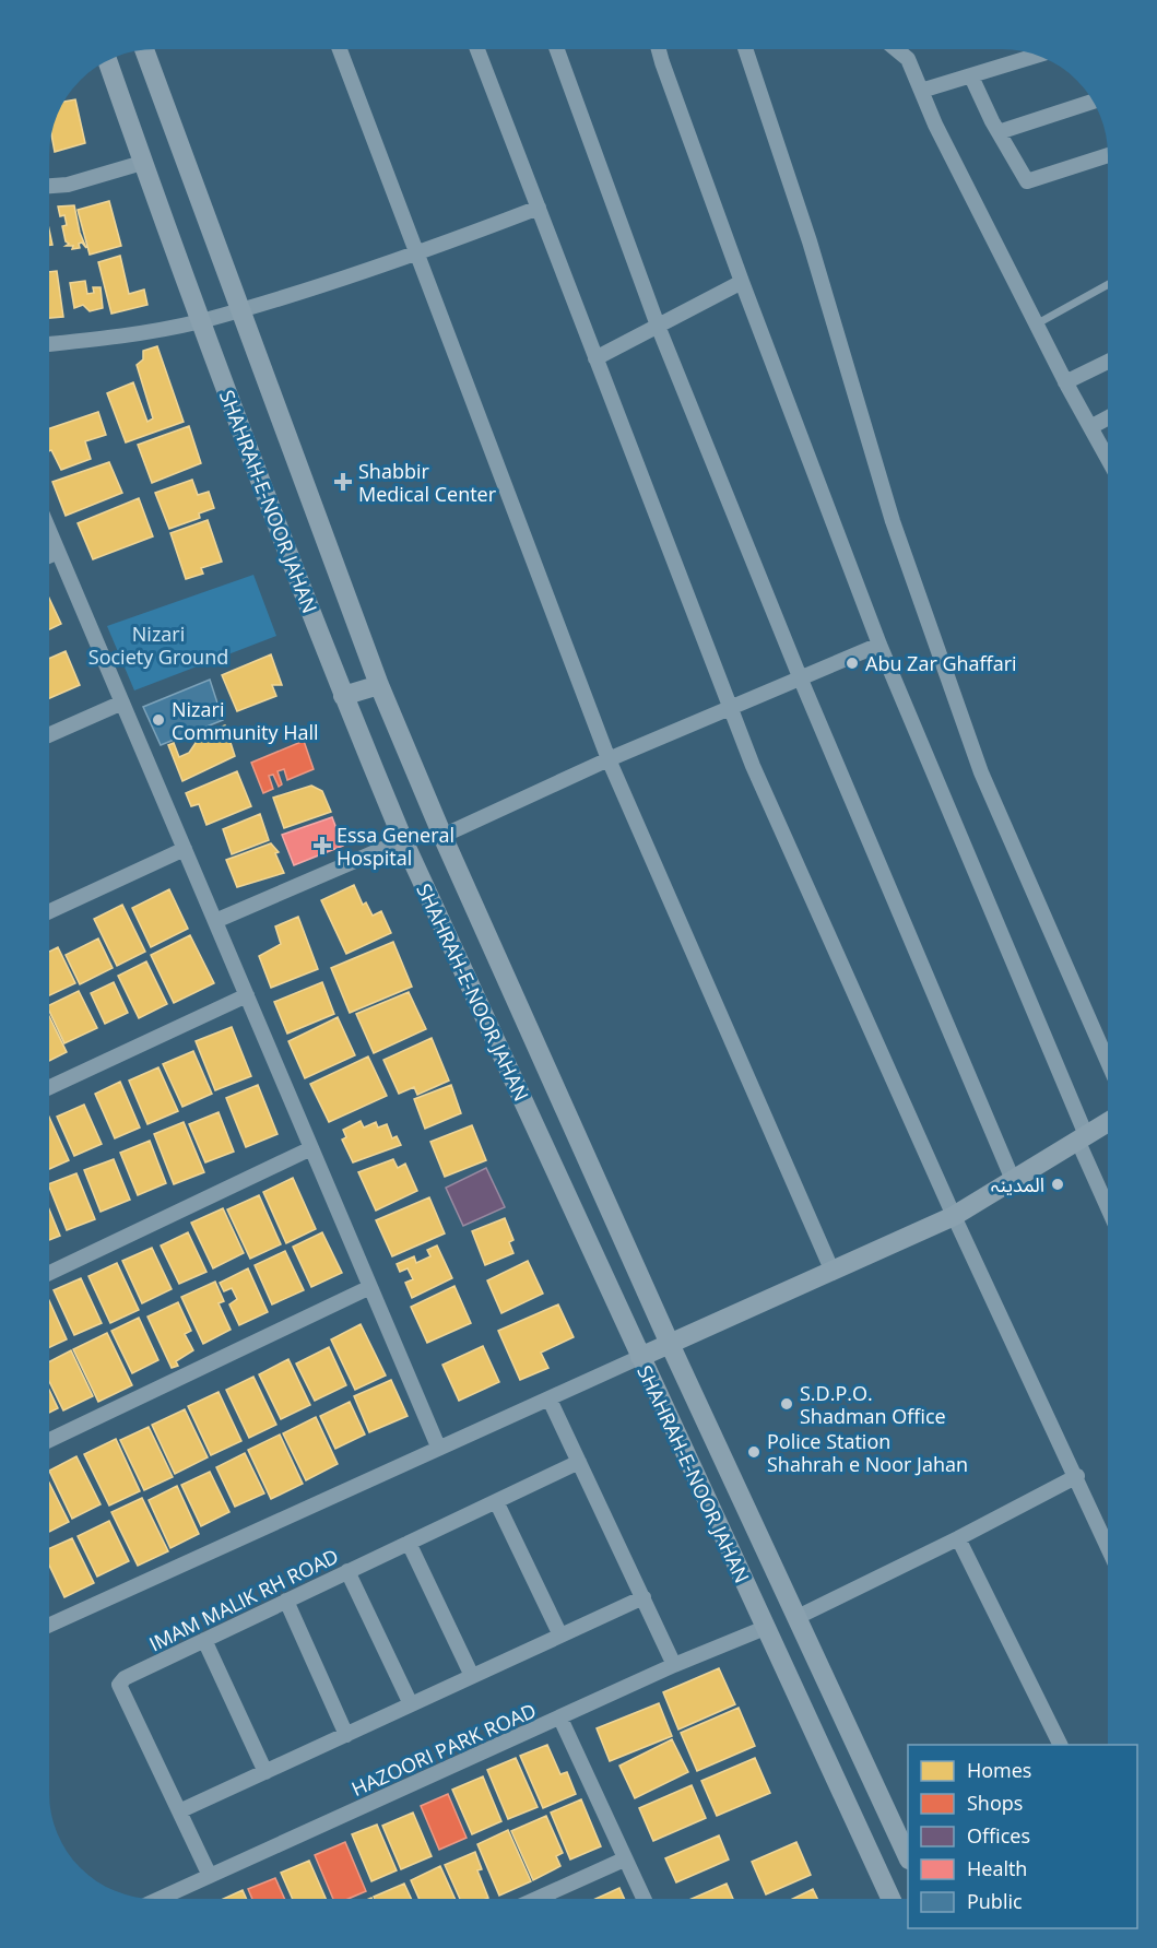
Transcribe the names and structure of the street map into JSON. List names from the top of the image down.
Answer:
{
  "streets": {
    "main road": ["SHAHRAH-E-NOOR JAHAN"],
    "street": ["IMAM MALIK RH ROAD", "HAZOORI PARK ROAD"]
  },
  "crossings": [
    ["SHAHRAH-E-NOOR JAHAN", "HAZOORI PARK ROAD"],
    ["IMAM MALIK RH ROAD", "HAZOORI PARK ROAD"]
  ],
  "parks": ["Nizari Society Ground"],
  "places": {
    "health": ["Shabbir Medical Center", "Essa General Hospital"],
    "other": [
      "Abu Zar Ghaffari",
      "Nizari Community Hall",
      "المدینہ",
      "S.D.P.O. Shadman Office",
      "Police Station Shahrah e Noor Jahan"
    ]
  },
  "legend": [
    "Homes",
    "Shops",
    "Offices",
    "Health",
    "Public"
  ]
}
